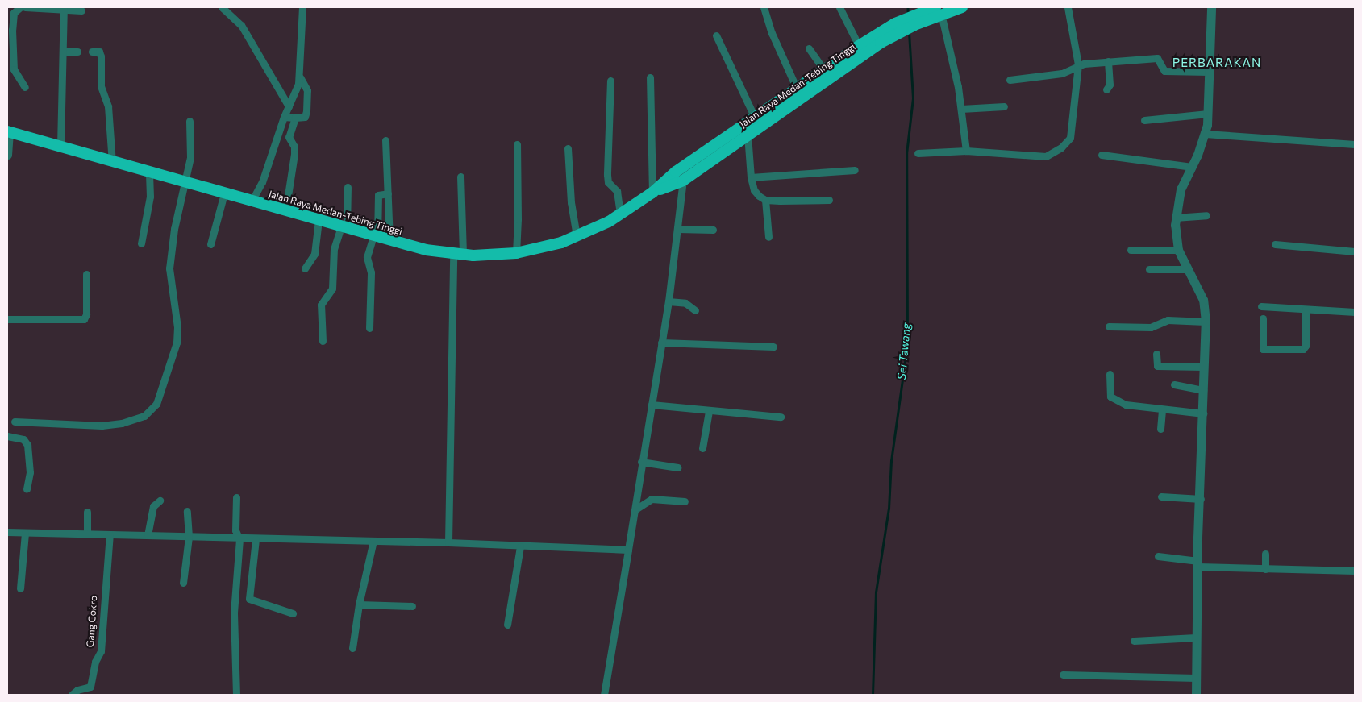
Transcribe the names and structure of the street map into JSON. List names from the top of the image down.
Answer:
{
  "streets": {
    "highway": ["Jalan Raya Medan-Tebing Tinggi"],
    "street": ["Gang Cokro"]
  },
  "districts": ["PERBARAKAN"],
  "water": ["Sei Tawang"]
}
